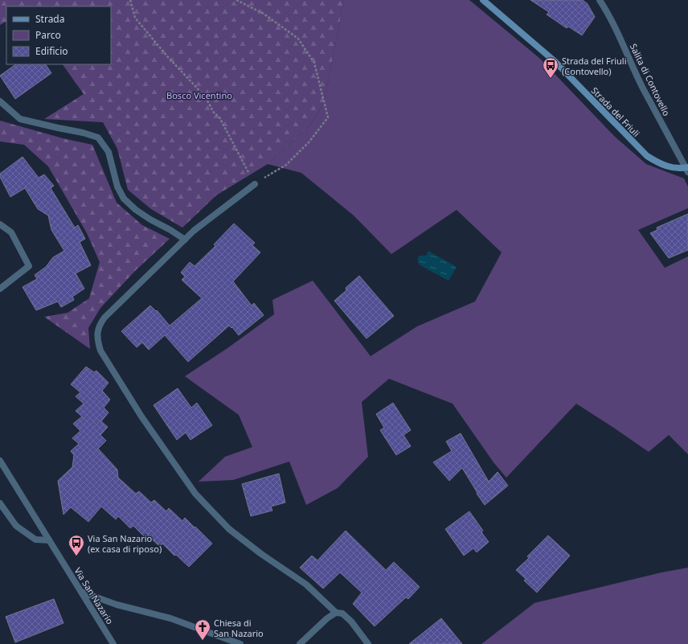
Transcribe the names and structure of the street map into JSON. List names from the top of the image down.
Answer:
{
  "streets": {
    "main road": ["Strada del Friuli"],
    "street": ["Salita di Contovello", "Via San Nazario"]
  },
  "crossings": [
    ["Salita di Contovello", "Strada del Friuli"]
  ],
  "parks": ["Bosco Vicentino"],
  "places": {
    "bus stop": ["Strada del Friuli (Contovello)", "Via San Nazario (ex casa di riposo)"],
    "church": ["Chiesa di San Nazario"]
  },
  "legend": ["Strada", "Parco", "Edificio"]
}
